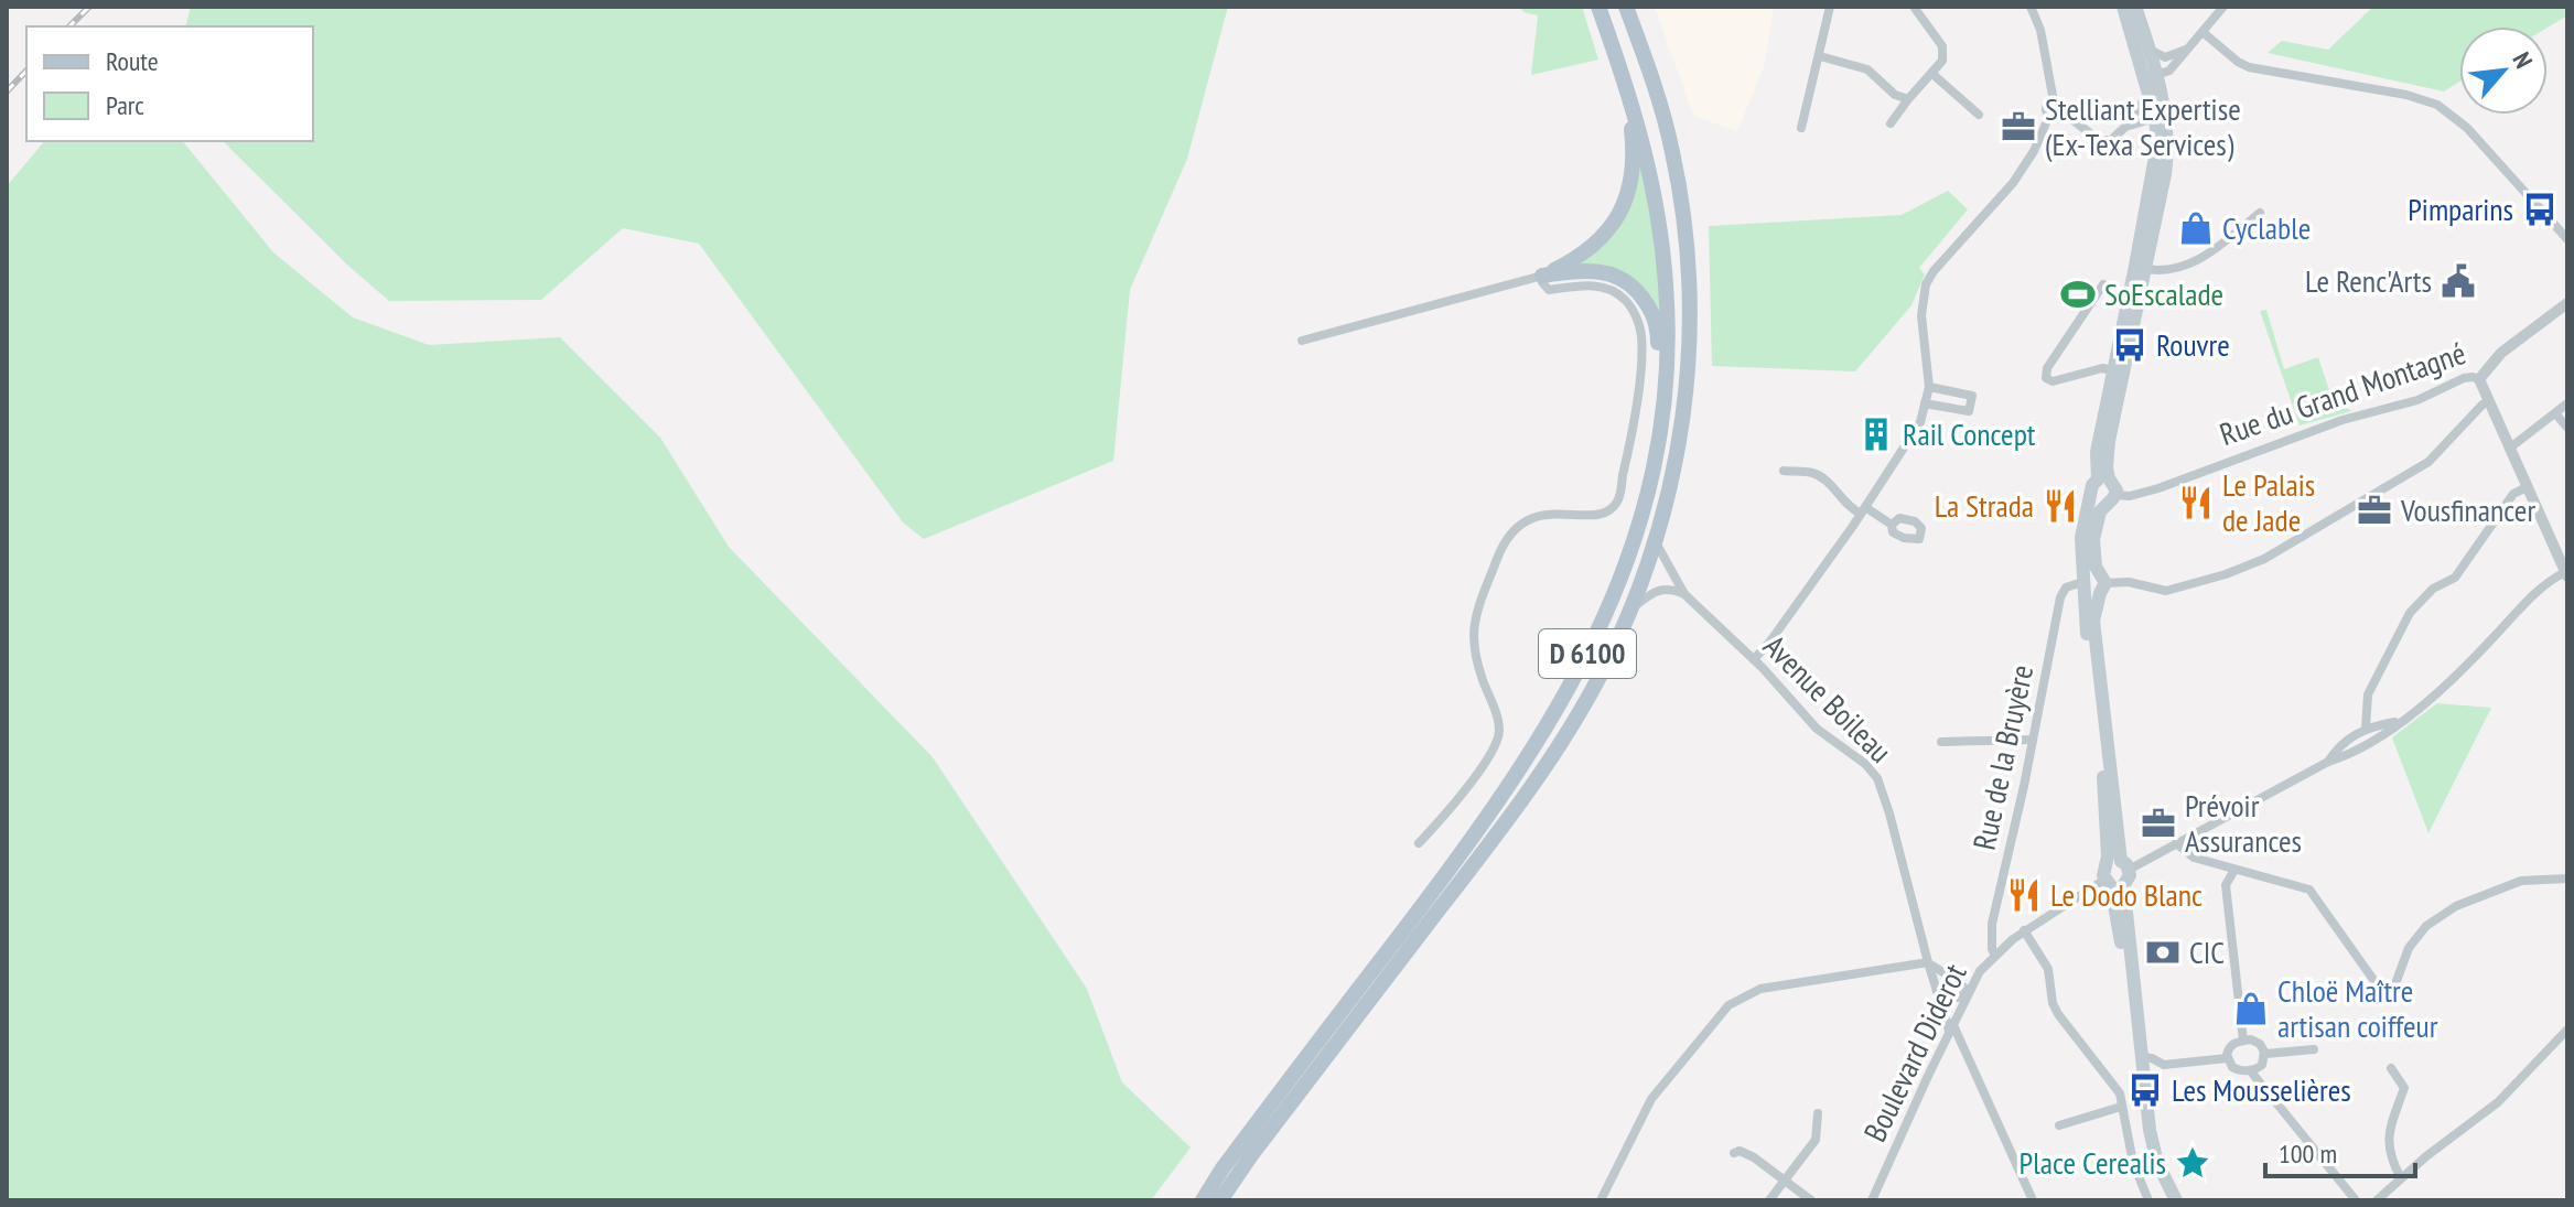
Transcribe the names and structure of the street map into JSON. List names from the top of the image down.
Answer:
{
  "streets": {
    "main road": ["D 6100"],
    "street": [
      "Rue du Grand Montagné",
      "Avenue Boileau",
      "Rue de la Bruyère",
      "Boulevard Diderot"
    ]
  },
  "crossings": [
    ["D 6100", "Avenue Boileau"],
    ["Avenue Boileau", "Boulevard Diderot"],
    ["Rue de la Bruyère", "Boulevard Diderot"]
  ],
  "places": {
    "office": ["Stelliant Expertise (Ex-Texa Services)", "Vousfinancer", "Prévoir Assurances"],
    "bus stop": ["Pimparins", "Rouvre", "Les Mousselières"],
    "shop": ["Cyclable", "Chloë Maître artisan coiffeur"],
    "public building": ["Le Renc'Arts"],
    "sports": ["SoEscalade"],
    "building": ["Rail Concept"],
    "restaurant": ["Le Palais de Jade", "La Strada", "Le Dodo Blanc"],
    "bank": ["CIC"],
    "place": ["Place Cerealis"]
  },
  "legend": ["Route", "Parc"],
  "scale_bar": "100 m",
  "north": "top right"
}
